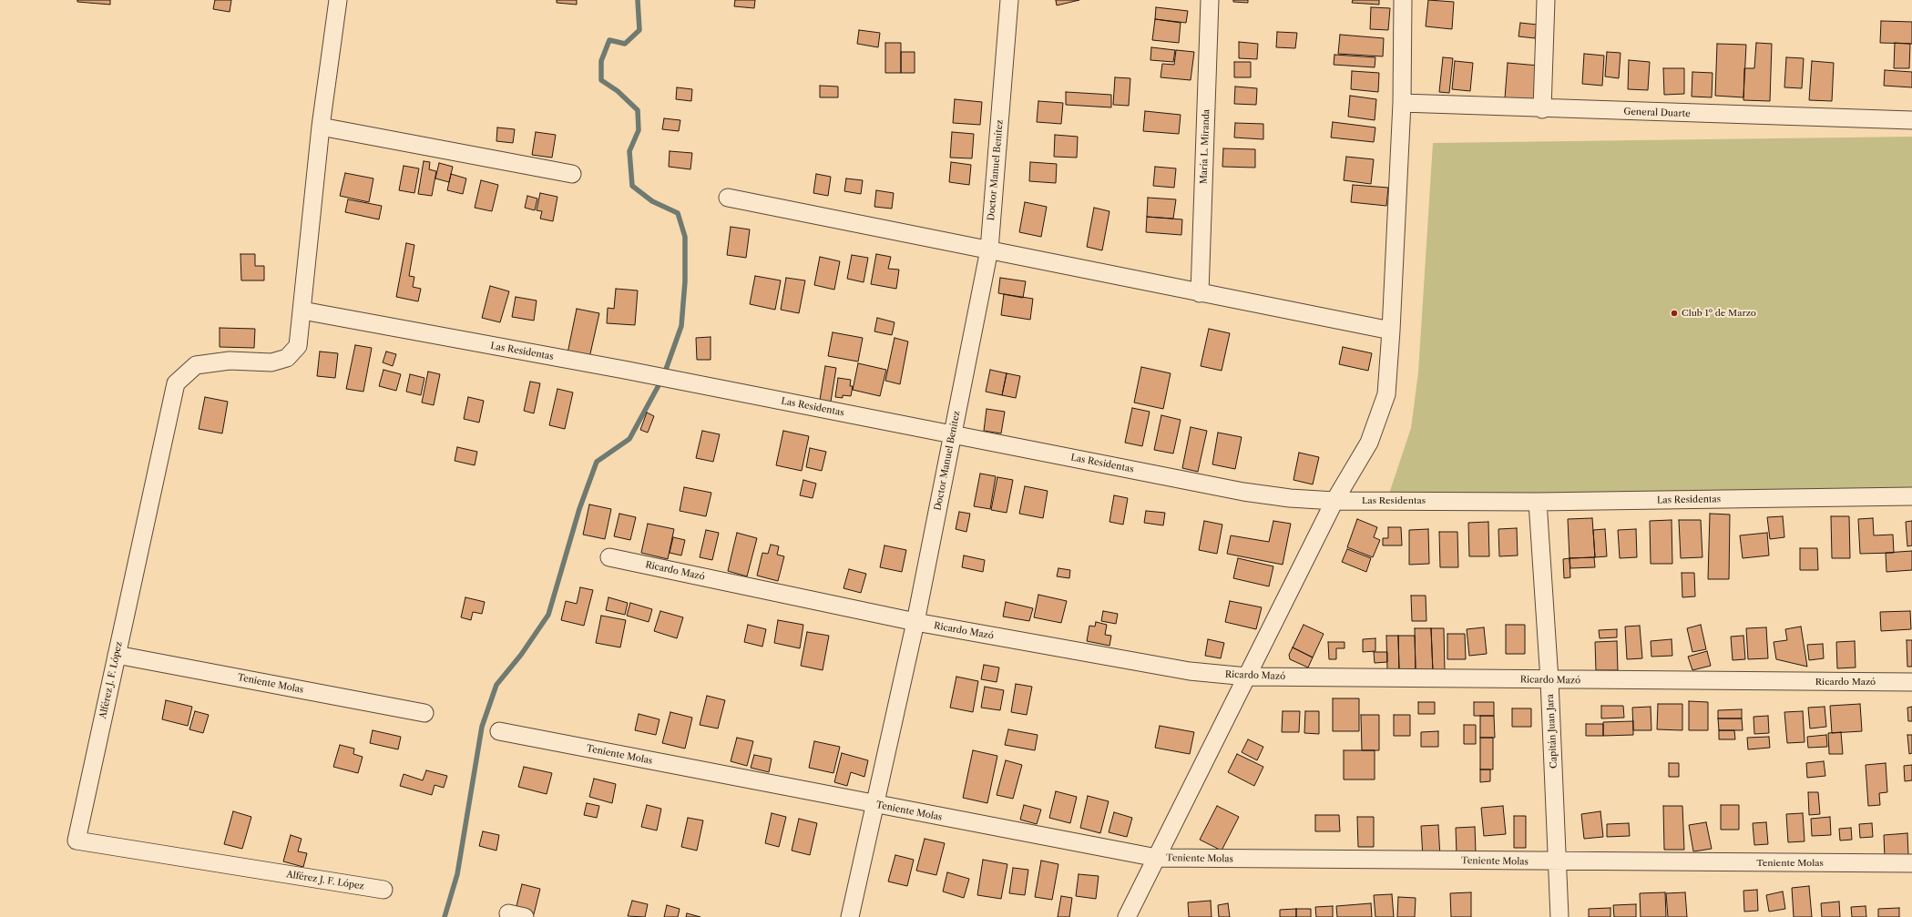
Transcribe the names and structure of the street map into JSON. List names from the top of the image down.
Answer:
{
  "streets": {
    "street": [
      "General Duarte",
      "María L. Miranda",
      "Doctor Manuel Benítez",
      "Las Residentas",
      "Ricardo Mazó",
      "Alférez J. F. López",
      "Teniente Molas",
      "Capitán Juan Jara"
    ]
  },
  "crossings": [
    ["Doctor Manuel Benítez", "Las Residentas"],
    ["Doctor Manuel Benítez", "Ricardo Mazó"],
    ["Doctor Manuel Benítez", "Teniente Molas"],
    ["Las Residentas", "Alférez J. F. López"],
    ["Las Residentas", "Capitán Juan Jara"],
    ["Ricardo Mazó", "Capitán Juan Jara"],
    ["Alférez J. F. López", "Teniente Molas"],
    ["Teniente Molas", "Capitán Juan Jara"]
  ],
  "places": ["Club 1º de Marzo"]
}
